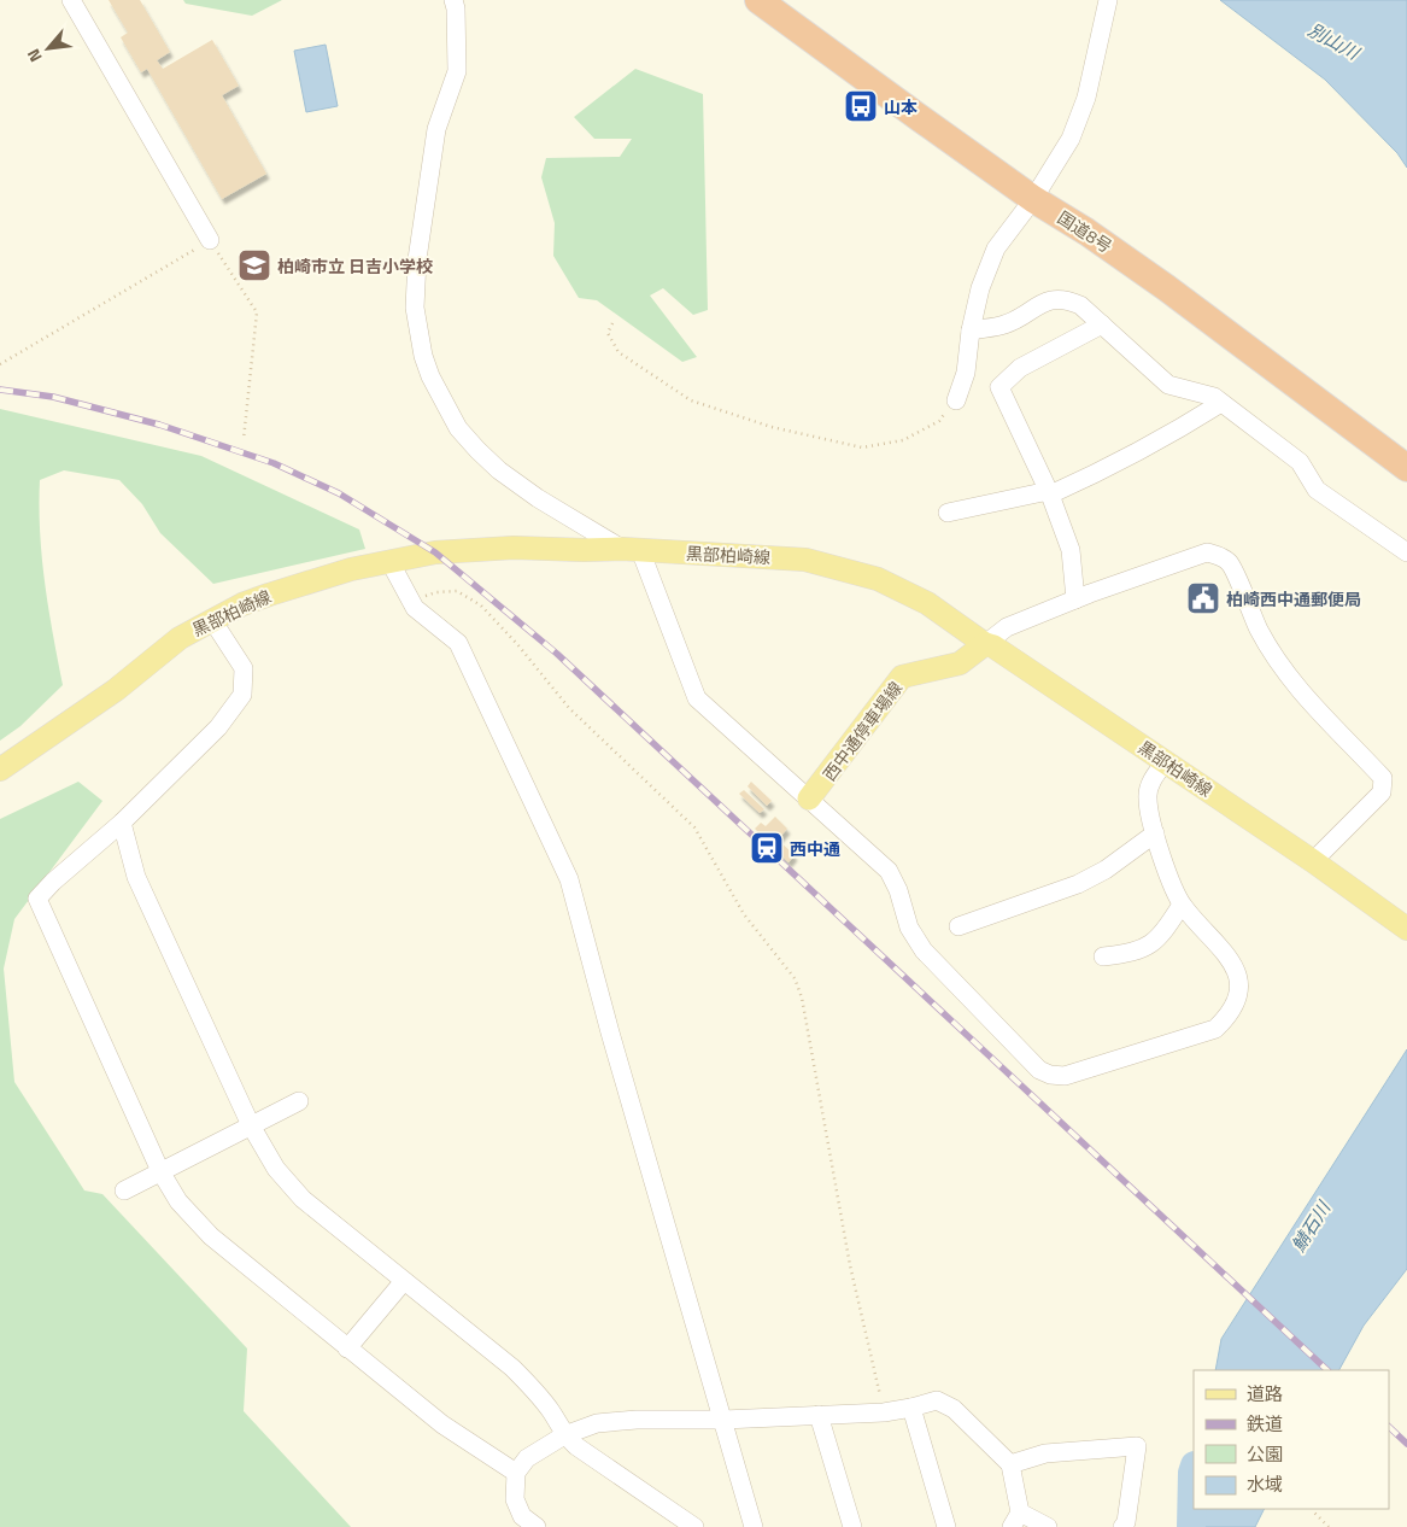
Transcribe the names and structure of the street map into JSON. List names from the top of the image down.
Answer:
{
  "streets": {
    "highway": ["国道8号"],
    "main road": ["黒部柏崎線", "西中通停車場線"]
  },
  "crossings": [
    ["黒部柏崎線", "西中通停車場線"]
  ],
  "water": ["別山川", "鯖石川"],
  "places": {
    "bus stop": ["山本"],
    "school or university": ["柏崎市立 日吉小学校"],
    "public building": ["柏崎西中通郵便局"],
    "station": ["西中通"]
  },
  "legend": [
    "道路",
    "鉄道",
    "公園",
    "水域"
  ],
  "north": "bottom left"
}
